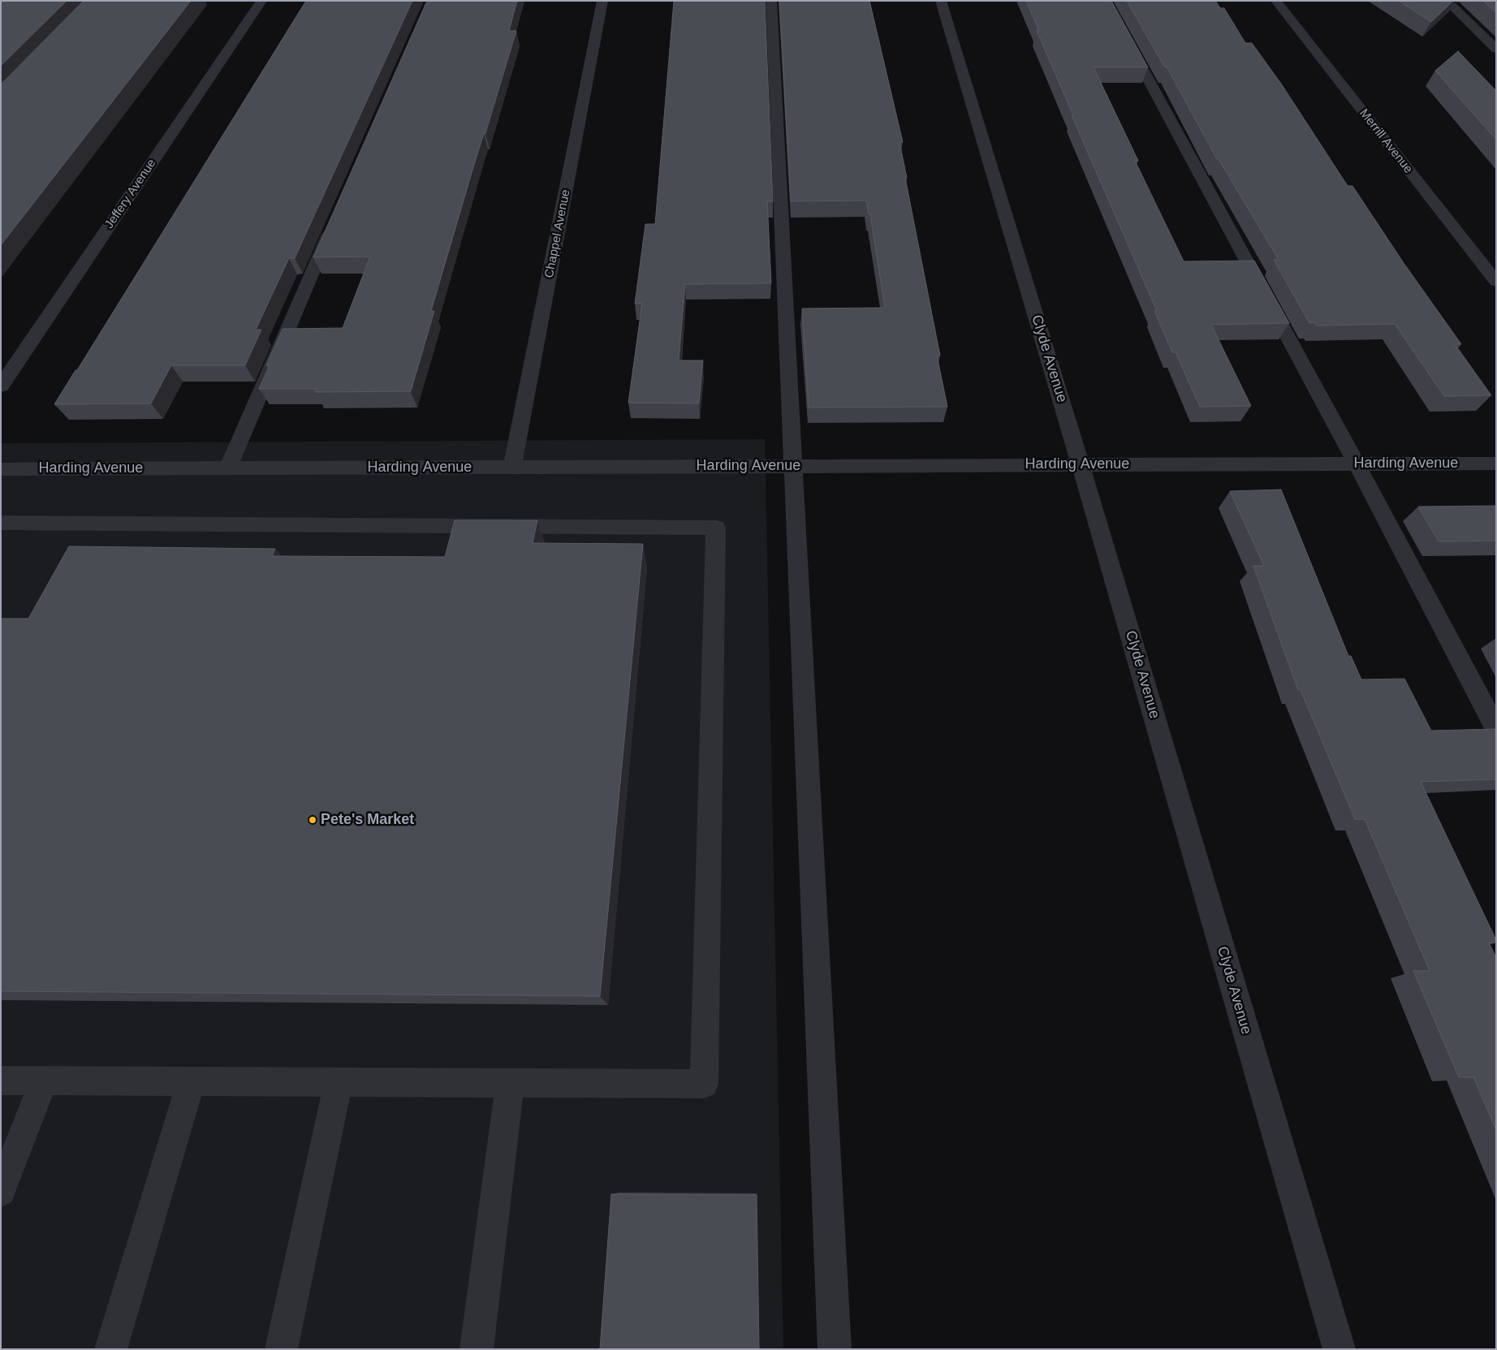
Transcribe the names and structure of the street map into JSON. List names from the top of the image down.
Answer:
{
  "streets": {
    "street": [
      "Merrill Avenue",
      "Jeffery Avenue",
      "Chappel Avenue",
      "Clyde Avenue",
      "Harding Avenue"
    ]
  },
  "crossings": [
    ["Chappel Avenue", "Harding Avenue"],
    ["Clyde Avenue", "Harding Avenue"]
  ],
  "places": ["Pete's Market"]
}
